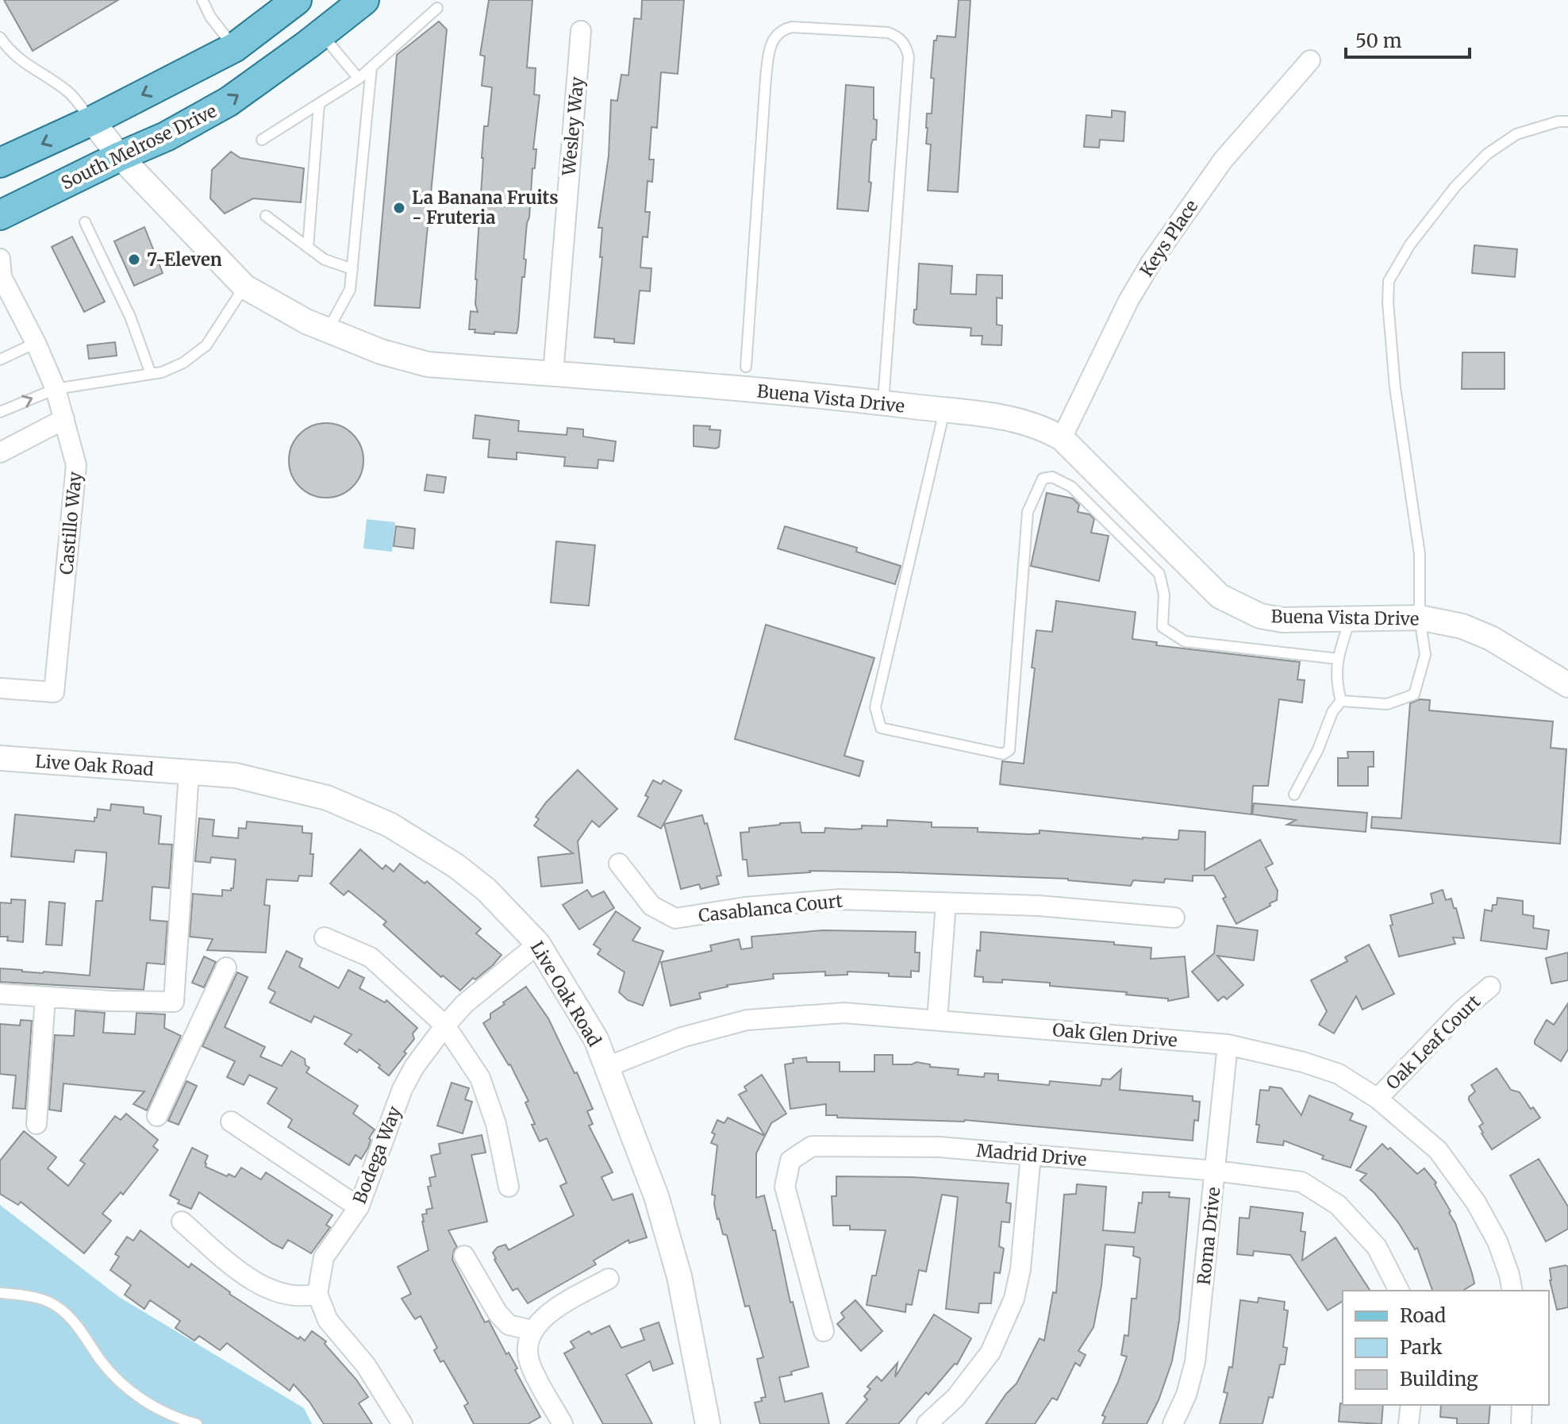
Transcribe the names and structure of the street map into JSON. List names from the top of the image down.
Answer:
{
  "streets": {
    "main road": ["South Melrose Drive"],
    "street": [
      "Wesley Way",
      "Keys Place",
      "Buena Vista Drive",
      "Castillo Way",
      "Live Oak Road",
      "Casablanca Court",
      "Oak Glen Drive",
      "Oak Leaf Court",
      "Bodega Way",
      "Madrid Drive",
      "Roma Drive"
    ]
  },
  "crossings": [
    ["Wesley Way", "Buena Vista Drive"],
    ["South Melrose Drive", "Buena Vista Drive"],
    ["Keys Place", "Buena Vista Drive"],
    ["Live Oak Road", "Oak Glen Drive"],
    ["Live Oak Road", "Bodega Way"],
    ["Oak Glen Drive", "Oak Leaf Court"],
    ["Oak Glen Drive", "Roma Drive"],
    ["Madrid Drive", "Roma Drive"]
  ],
  "places": ["La Banana Fruits - Fruteria", "7-Eleven"],
  "legend": ["Road", "Park", "Building"],
  "scale_bar": "50 m"
}
